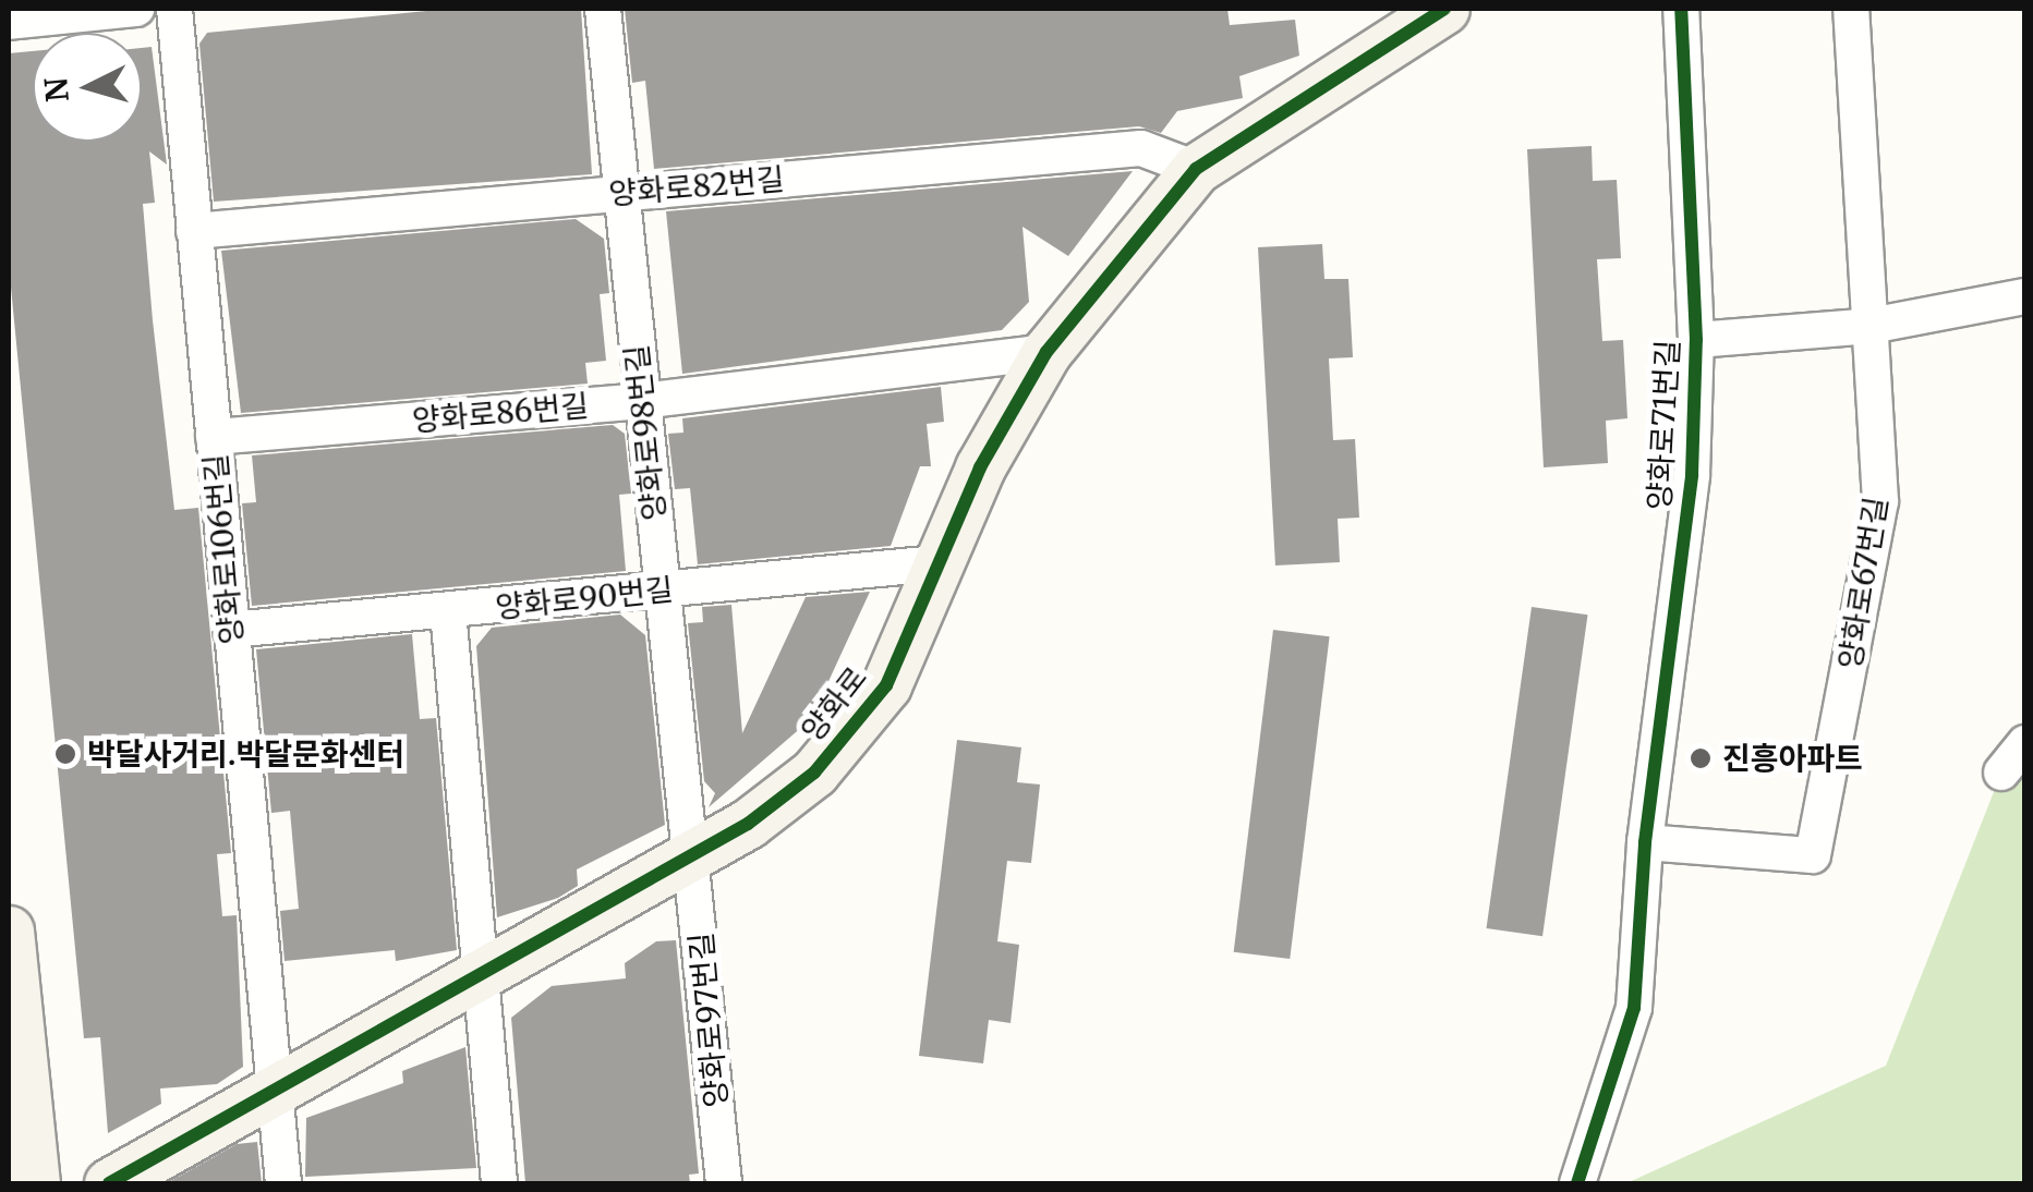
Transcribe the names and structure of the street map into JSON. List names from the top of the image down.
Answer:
{
  "streets": {
    "street": [
      "양화로82번길",
      "양화로86번길",
      "양화로71번길",
      "양화로98번길",
      "양화로106번길",
      "양화로67번길",
      "양화로90번길",
      "양화로",
      "양화로97번길"
    ]
  },
  "crossings": [
    ["양화로82번길", "양화로98번길"],
    ["양화로82번길", "양화로106번길"],
    ["양화로82번길", "양화로"],
    ["양화로86번길", "양화로98번길"],
    ["양화로86번길", "양화로106번길"],
    ["양화로86번길", "양화로"],
    ["양화로71번길", "양화로67번길"],
    ["양화로98번길", "양화로90번길"],
    ["양화로98번길", "양화로"],
    ["양화로98번길", "양화로97번길"],
    ["양화로106번길", "양화로90번길"],
    ["양화로106번길", "양화로"],
    ["양화로90번길", "양화로"],
    ["양화로", "양화로97번길"]
  ],
  "places": ["박달사거리.박달문화센터", "진흥아파트"],
  "north": "left"
}
